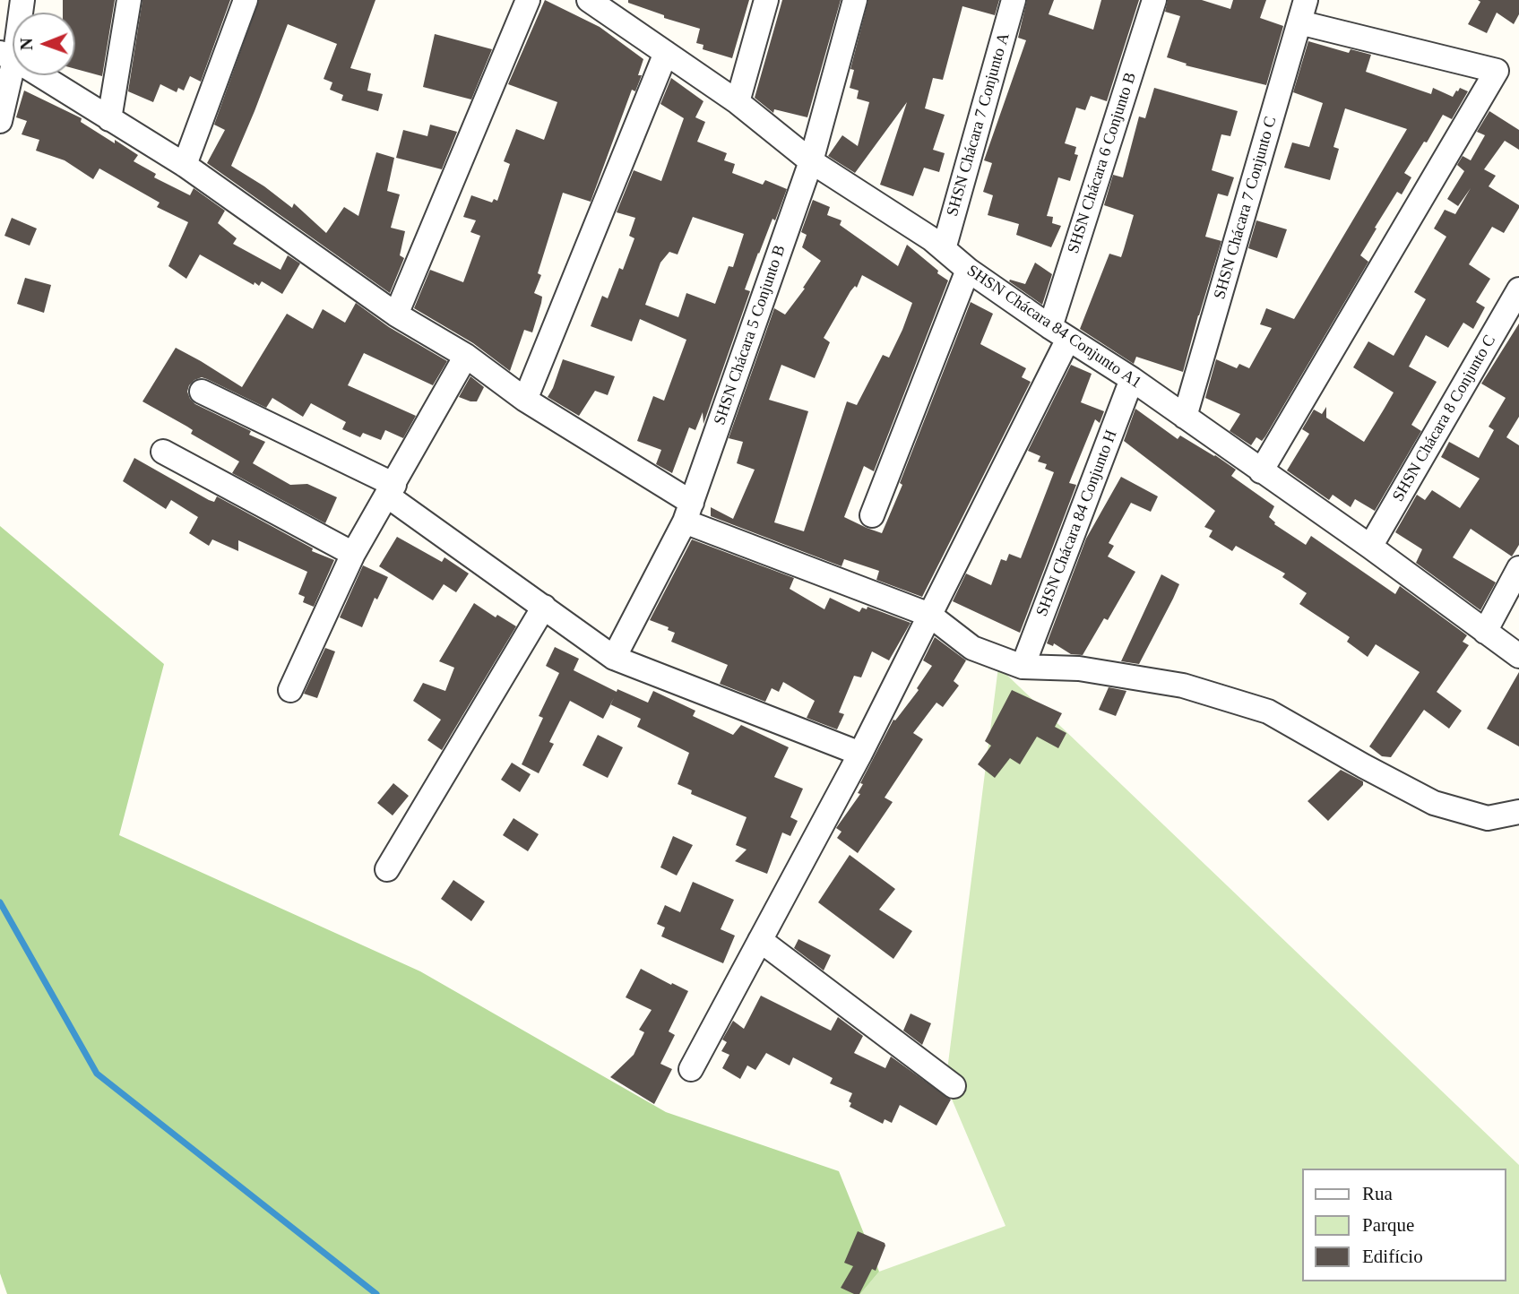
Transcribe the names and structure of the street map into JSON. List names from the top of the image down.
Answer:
{
  "streets": {
    "street": [
      "SHSN Chácara 7 Conjunto A",
      "SHSN Chácara 6 Conjunto B",
      "SHSN Chácara 7 Conjunto C",
      "SHSN Chácara 84 Conjunto A1",
      "SHSN Chácara 5 Conjunto B",
      "SHSN Chácara 8 Conjunto C",
      "SHSN Chácara 84 Conjunto H"
    ]
  },
  "crossings": [
    ["SHSN Chácara 7 Conjunto A", "SHSN Chácara 84 Conjunto A1"],
    ["SHSN Chácara 6 Conjunto B", "SHSN Chácara 84 Conjunto A1"],
    ["SHSN Chácara 7 Conjunto C", "SHSN Chácara 84 Conjunto A1"],
    ["SHSN Chácara 84 Conjunto A1", "SHSN Chácara 5 Conjunto B"],
    ["SHSN Chácara 84 Conjunto A1", "SHSN Chácara 8 Conjunto C"],
    ["SHSN Chácara 84 Conjunto A1", "SHSN Chácara 84 Conjunto H"]
  ],
  "legend": ["Rua", "Parque", "Edifício"],
  "north": "left"
}
